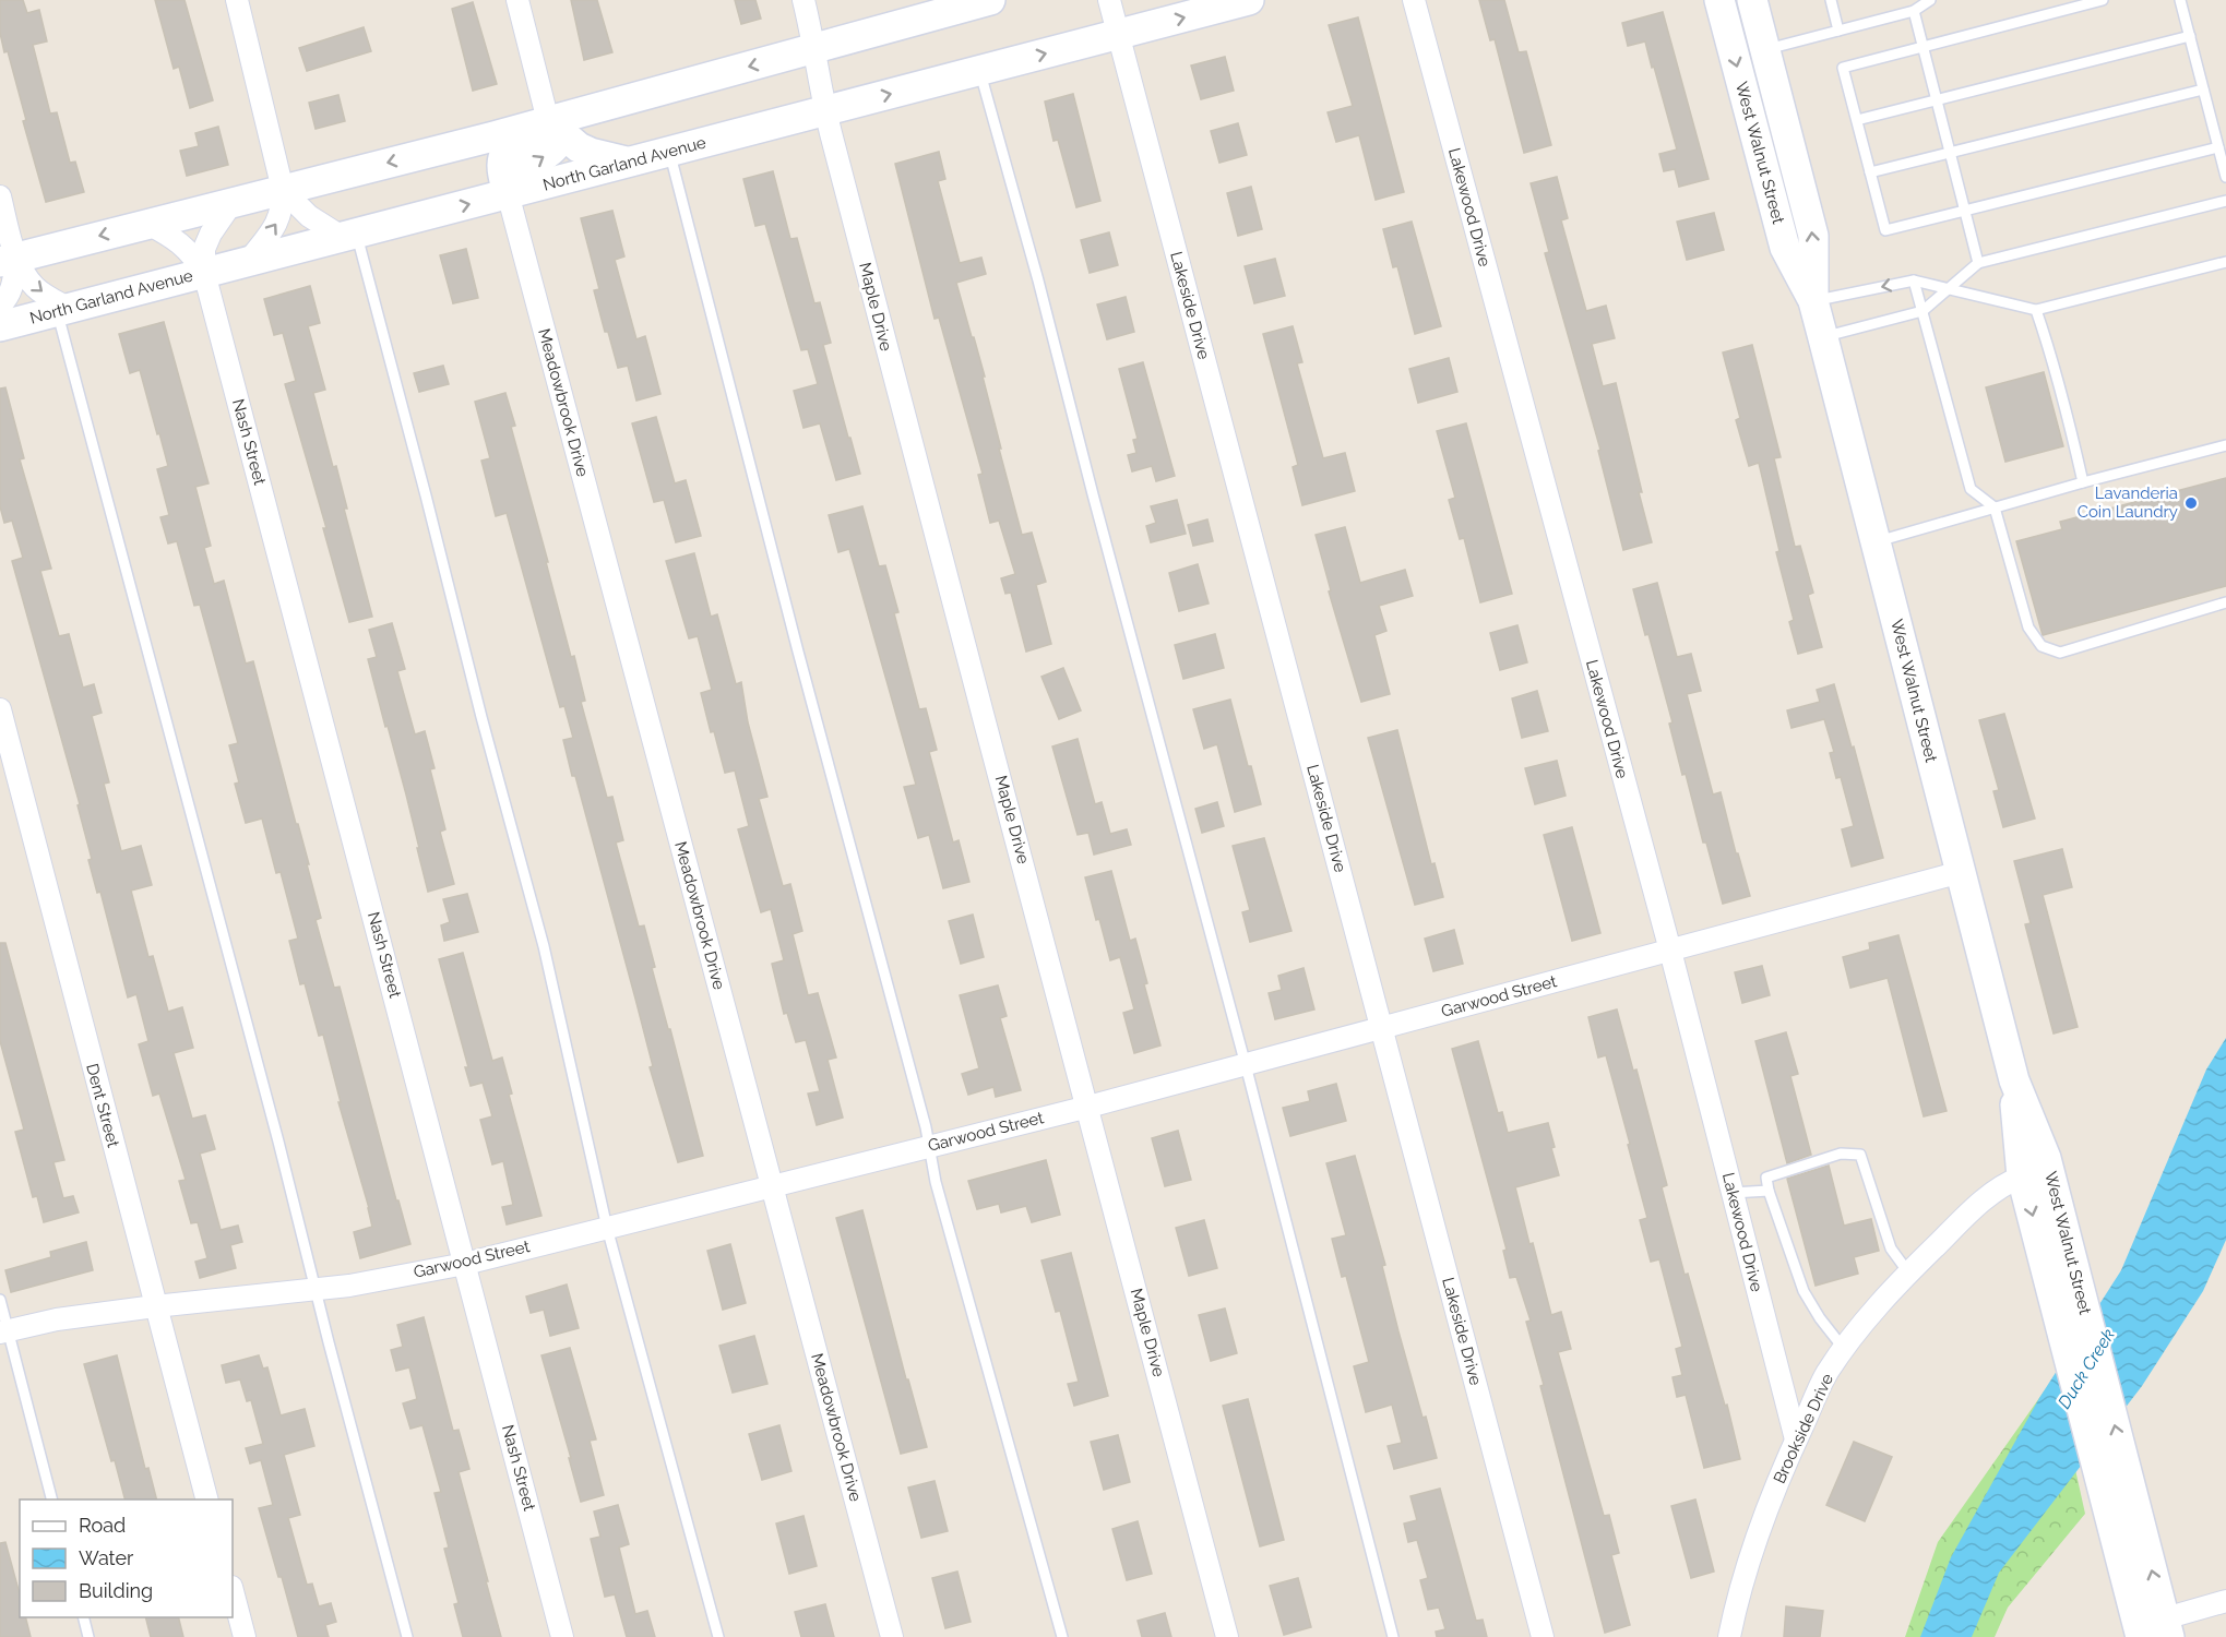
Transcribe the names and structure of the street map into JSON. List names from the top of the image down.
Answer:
{
  "streets": {
    "main road": ["West Walnut Street", "North Garland Avenue"],
    "street": [
      "Lakewood Drive",
      "Lakeside Drive",
      "Maple Drive",
      "Meadowbrook Drive",
      "Nash Street",
      "Garwood Street",
      "Dent Street",
      "Brookside Drive"
    ]
  },
  "crossings": [
    ["West Walnut Street", "Garwood Street"],
    ["West Walnut Street", "Brookside Drive"],
    ["North Garland Avenue", "Lakeside Drive"],
    ["North Garland Avenue", "Maple Drive"],
    ["North Garland Avenue", "Meadowbrook Drive"],
    ["North Garland Avenue", "Nash Street"],
    ["Lakewood Drive", "Garwood Street"],
    ["Lakewood Drive", "Brookside Drive"],
    ["Lakeside Drive", "Garwood Street"],
    ["Maple Drive", "Garwood Street"],
    ["Meadowbrook Drive", "Garwood Street"],
    ["Nash Street", "Garwood Street"],
    ["Garwood Street", "Dent Street"]
  ],
  "water": ["Duck Creek"],
  "places": ["Lavanderia Coin Laundry"],
  "legend": ["Road", "Water", "Building"]
}
